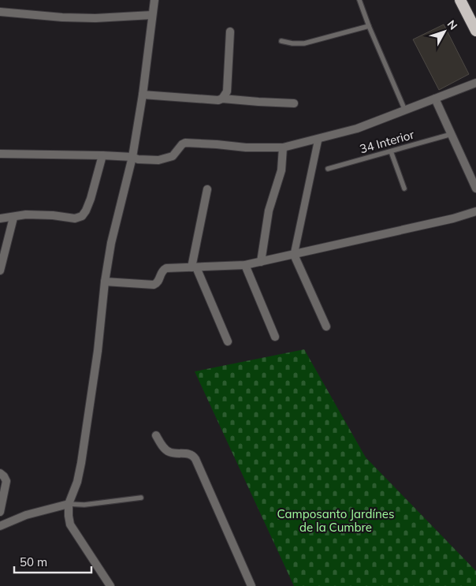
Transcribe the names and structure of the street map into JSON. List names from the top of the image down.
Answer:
{
  "streets": {
    "lane": ["34 Interior"]
  },
  "parks": ["Camposanto Jardínes de la Cumbre"],
  "scale_bar": "50 m",
  "north": "top right"
}
